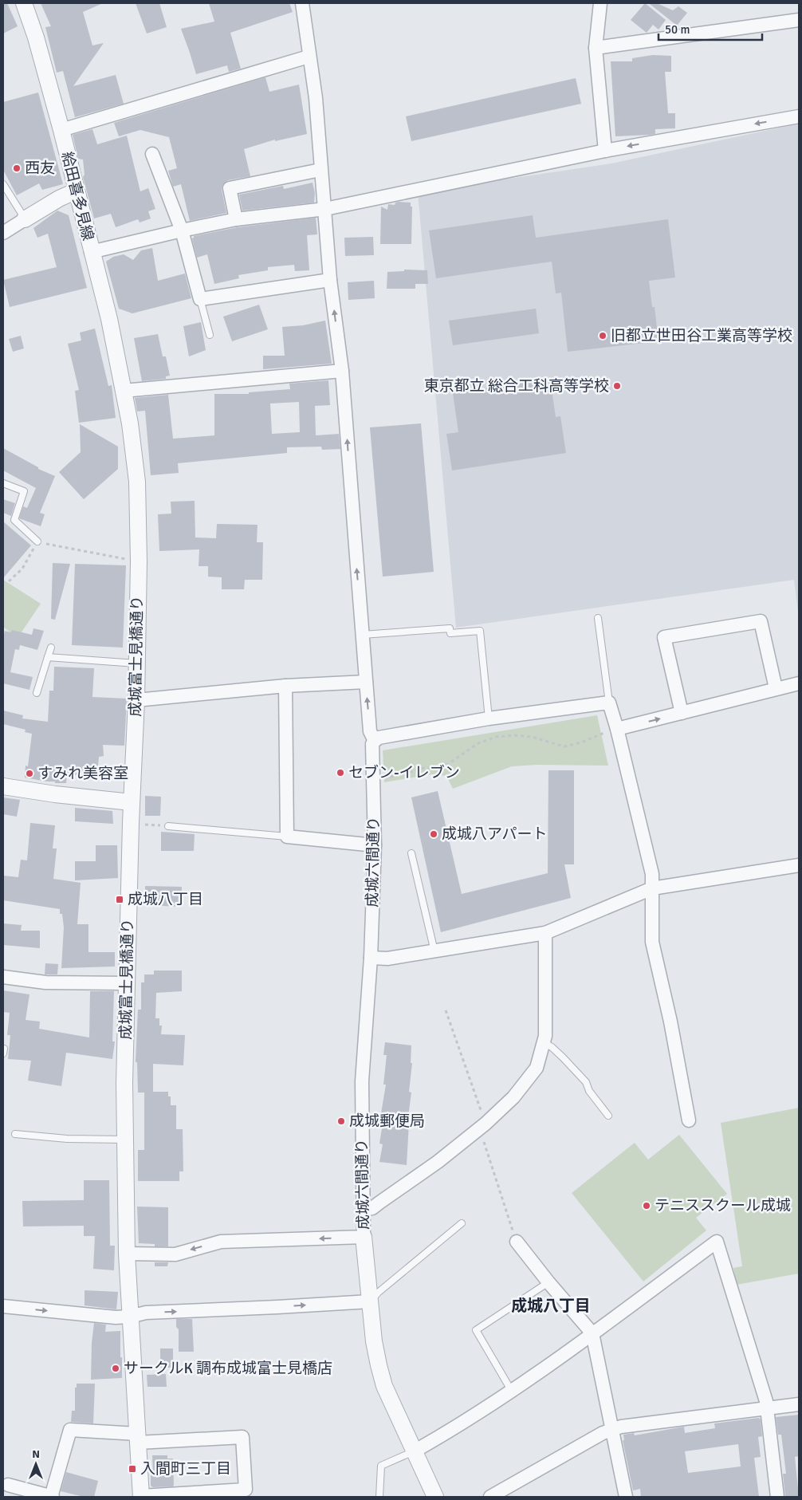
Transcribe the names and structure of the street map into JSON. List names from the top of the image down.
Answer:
{
  "streets": {
    "street": ["給田喜多見線", "成城富士見橋通り", "成城六間通り"]
  },
  "crossings": [
    ["給田喜多見線", "成城富士見橋通り"]
  ],
  "districts": ["成城八丁目"],
  "places": {
    "other": [
      "西友",
      "旧都立世田谷工業高等学校",
      "東京都立 総合工科高等学校",
      "セブン-イレブン",
      "すみれ美容室",
      "成城八アパート",
      "成城郵便局",
      "テニススクール成城",
      "サークルK 調布成城富士見橋店"
    ],
    "transit": ["成城八丁目", "入間町三丁目"]
  },
  "scale_bar": "50 m",
  "north": "top"
}
